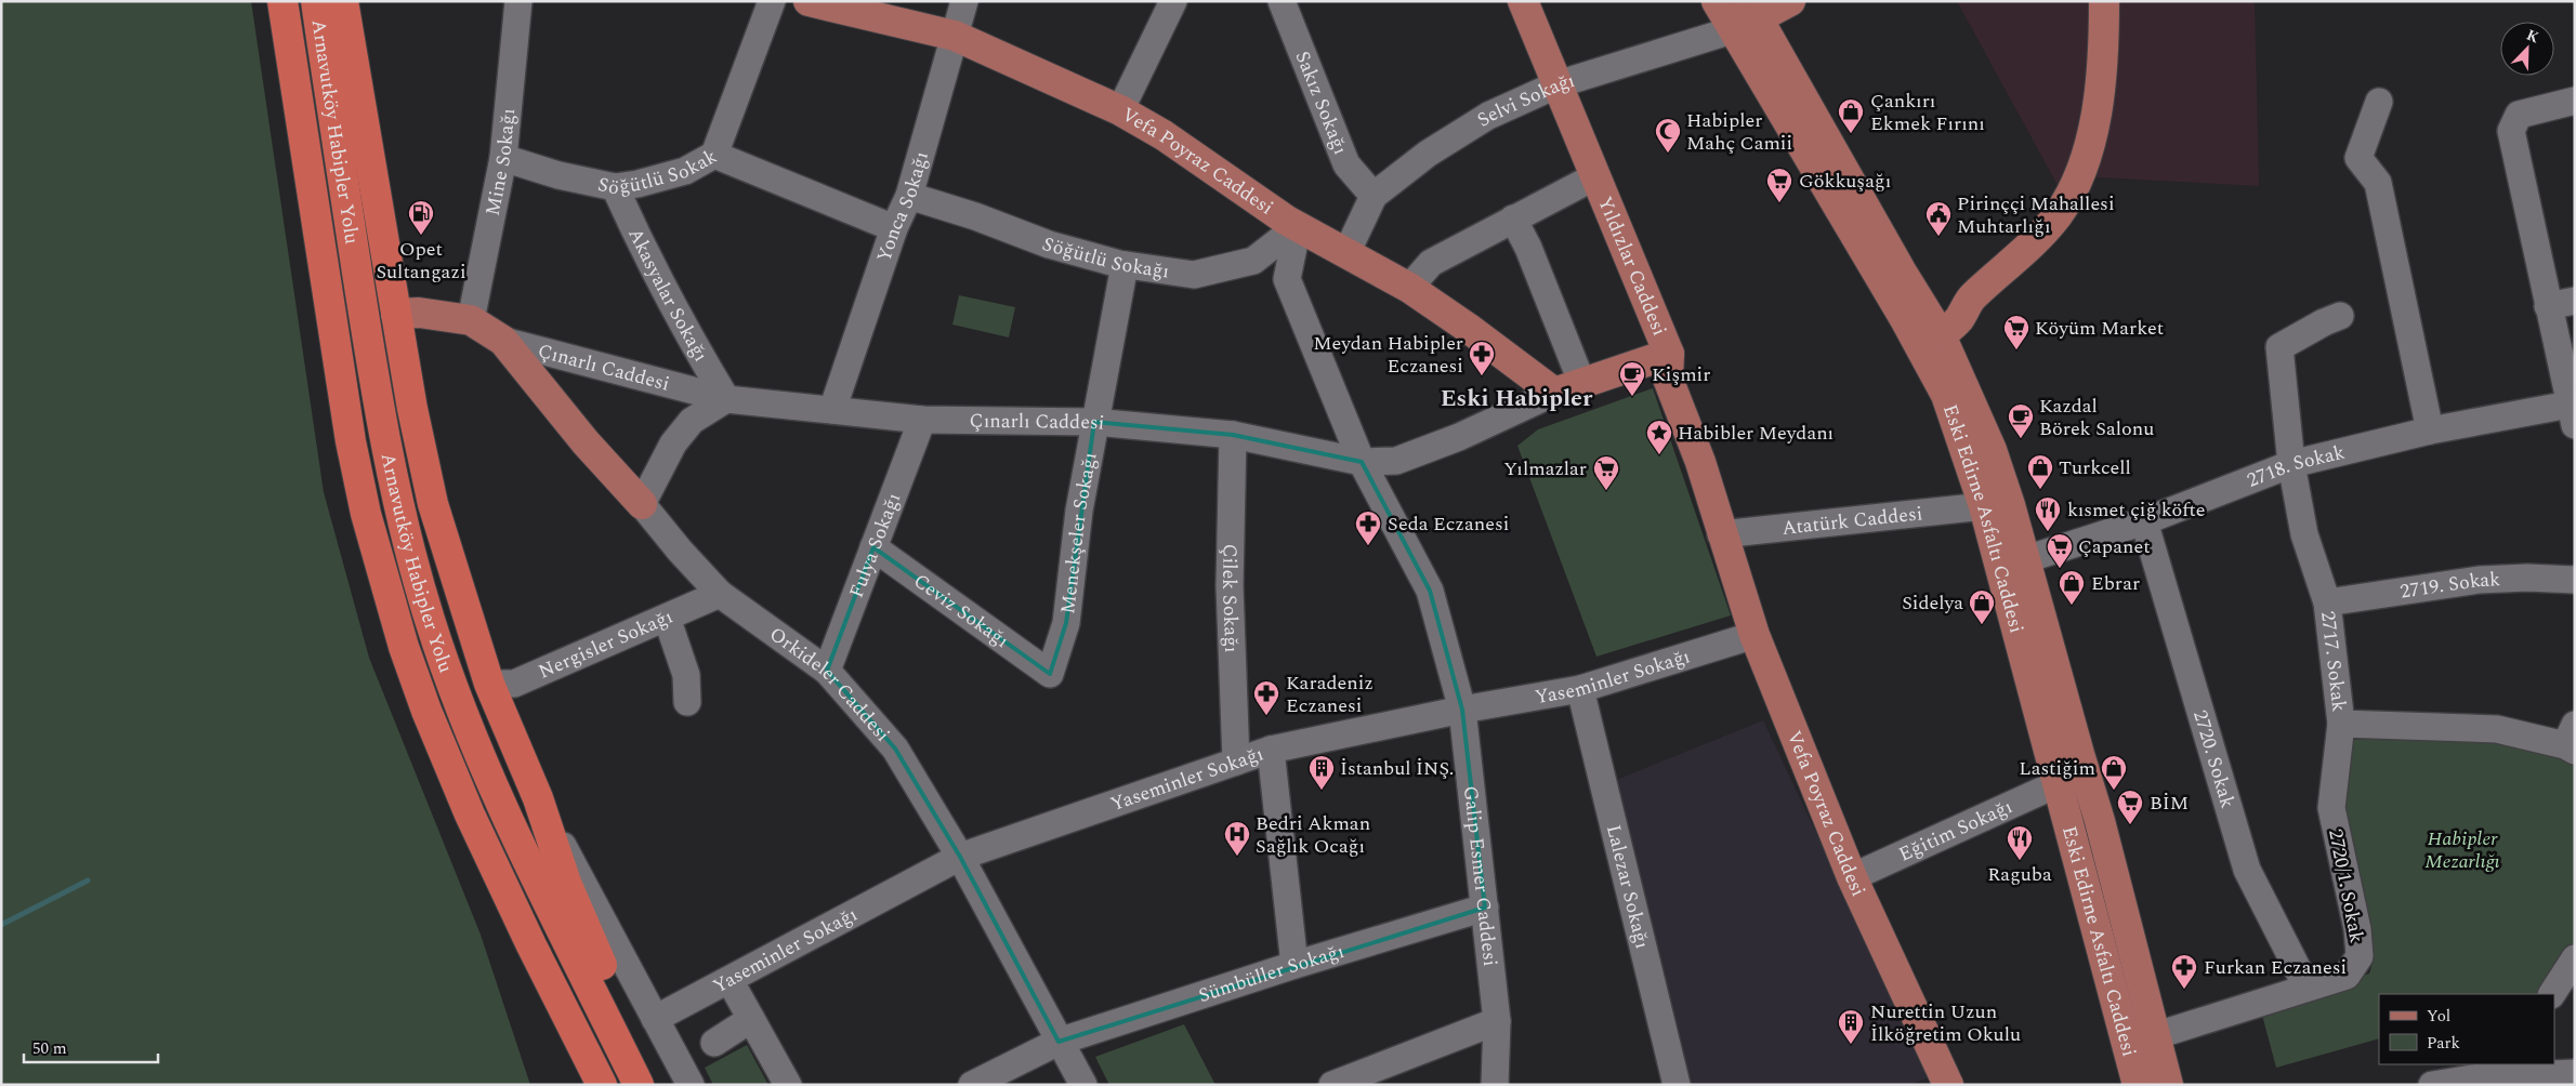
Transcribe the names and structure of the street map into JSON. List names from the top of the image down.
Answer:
{
  "streets": {
    "highway": ["Arnavutköy Habipler Yolu"],
    "main road": [
      "Vefa Poyraz Caddesi",
      "Yıldızlar Caddesi",
      "Çınarlı Caddesi",
      "Eski Edirne Asfaltı Caddesi",
      "Orkideler Caddesi"
    ],
    "street": [
      "Selvi Sokağı",
      "Sakız Sokağı",
      "Mine Sokağı",
      "Söğütlü Sokak",
      "Yonca Sokağı",
      "Söğütlü Sokağı",
      "Akasyalar Sokağı",
      "2718. Sokak",
      "Atatürk Caddesi",
      "Menekşeler Sokağı",
      "Fulya Sokağı",
      "2719. Sokak",
      "Çilek Sokağı",
      "Ceviz Sokağı",
      "Nergisler Sokağı",
      "2717. Sokak",
      "Yaseminler Sokağı",
      "2720. Sokak",
      "Eğitim Sokağı",
      "Galip Esmer Caddesi",
      "2720/1. Sokak",
      "Lalezar Sokağı",
      "Sümbüller Sokağı"
    ]
  },
  "crossings": [
    ["Selvi Sokağı", "Sakız Sokağı"],
    ["Selvi Sokağı", "Vefa Poyraz Caddesi"],
    ["Selvi Sokağı", "Yıldızlar Caddesi"],
    ["Selvi Sokağı", "Eski Edirne Asfaltı Caddesi"],
    ["Mine Sokağı", "Söğütlü Sokak"],
    ["Mine Sokağı", "Çınarlı Caddesi"],
    ["Vefa Poyraz Caddesi", "Yonca Sokağı"],
    ["Vefa Poyraz Caddesi", "Söğütlü Sokağı"],
    ["Vefa Poyraz Caddesi", "Yıldızlar Caddesi"],
    ["Vefa Poyraz Caddesi", "Çınarlı Caddesi"],
    ["Vefa Poyraz Caddesi", "Atatürk Caddesi"],
    ["Vefa Poyraz Caddesi", "Yaseminler Sokağı"],
    ["Vefa Poyraz Caddesi", "Eğitim Sokağı"],
    ["Vefa Poyraz Caddesi", "Galip Esmer Caddesi"],
    ["Söğütlü Sokak", "Yonca Sokağı"],
    ["Söğütlü Sokak", "Akasyalar Sokağı"],
    ["Yonca Sokağı", "Söğütlü Sokağı"],
    ["Yonca Sokağı", "Çınarlı Caddesi"],
    ["Söğütlü Sokağı", "Menekşeler Sokağı"],
    ["Söğütlü Sokağı", "Galip Esmer Caddesi"],
    ["Yıldızlar Caddesi", "Çınarlı Caddesi"],
    ["Yıldızlar Caddesi", "Atatürk Caddesi"],
    ["Akasyalar Sokağı", "Çınarlı Caddesi"],
    ["Çınarlı Caddesi", "Menekşeler Sokağı"],
    ["Çınarlı Caddesi", "Fulya Sokağı"],
    ["Çınarlı Caddesi", "Çilek Sokağı"],
    ["Çınarlı Caddesi", "Orkideler Caddesi"],
    ["Çınarlı Caddesi", "Galip Esmer Caddesi"],
    ["2718. Sokak", "Eski Edirne Asfaltı Caddesi"],
    ["2718. Sokak", "2717. Sokak"],
    ["2718. Sokak", "2720. Sokak"],
    ["Eski Edirne Asfaltı Caddesi", "Atatürk Caddesi"],
    ["Eski Edirne Asfaltı Caddesi", "Eğitim Sokağı"],
    ["Eski Edirne Asfaltı Caddesi", "2720/1. Sokak"],
    ["Menekşeler Sokağı", "Ceviz Sokağı"],
    ["Fulya Sokağı", "Ceviz Sokağı"],
    ["Fulya Sokağı", "Orkideler Caddesi"],
    ["2719. Sokak", "2717. Sokak"],
    ["Çilek Sokağı", "Yaseminler Sokağı"],
    ["Nergisler Sokağı", "Orkideler Caddesi"],
    ["2717. Sokak", "2720/1. Sokak"],
    ["Yaseminler Sokağı", "Orkideler Caddesi"],
    ["Yaseminler Sokağı", "Galip Esmer Caddesi"],
    ["Yaseminler Sokağı", "Lalezar Sokağı"],
    ["Orkideler Caddesi", "Sümbüller Sokağı"],
    ["2720. Sokak", "2720/1. Sokak"],
    ["Galip Esmer Caddesi", "Sümbüller Sokağı"]
  ],
  "districts": ["Eski Habipler"],
  "parks": ["Habipler Mezarlığı"],
  "places": {
    "shop": [
      "Çankırı Ekmek Fırını",
      "Turkcell",
      "Ebrar",
      "Sidelya",
      "Lastiğim"
    ],
    "mosque": ["Habipler Mahç Camii"],
    "supermarket": [
      "Gökkuşağı",
      "Köyüm Market",
      "Yılmazlar",
      "Çapanet",
      "BİM"
    ],
    "fuel station": ["Opet Sultangazi"],
    "public building": ["Pirinççi Mahallesi Muhtarlığı"],
    "pharmacy": [
      "Meydan Habipler Eczanesi",
      "Seda Eczanesi",
      "Karadeniz Eczanesi",
      "Furkan Eczanesi"
    ],
    "cafe": ["Kişmir", "Kazdal Börek Salonu"],
    "place": ["Habibler Meydanı"],
    "restaurant": ["kısmet çiğ köfte", "Raguba"],
    "building": ["İstanbul İNŞ.", "Nurettin Uzun İlköğretim Okulu"],
    "hospital": ["Bedri Akman Sağlık Ocağı"]
  },
  "legend": ["Yol", "Park"],
  "scale_bar": "50 m",
  "north": "top right"
}
